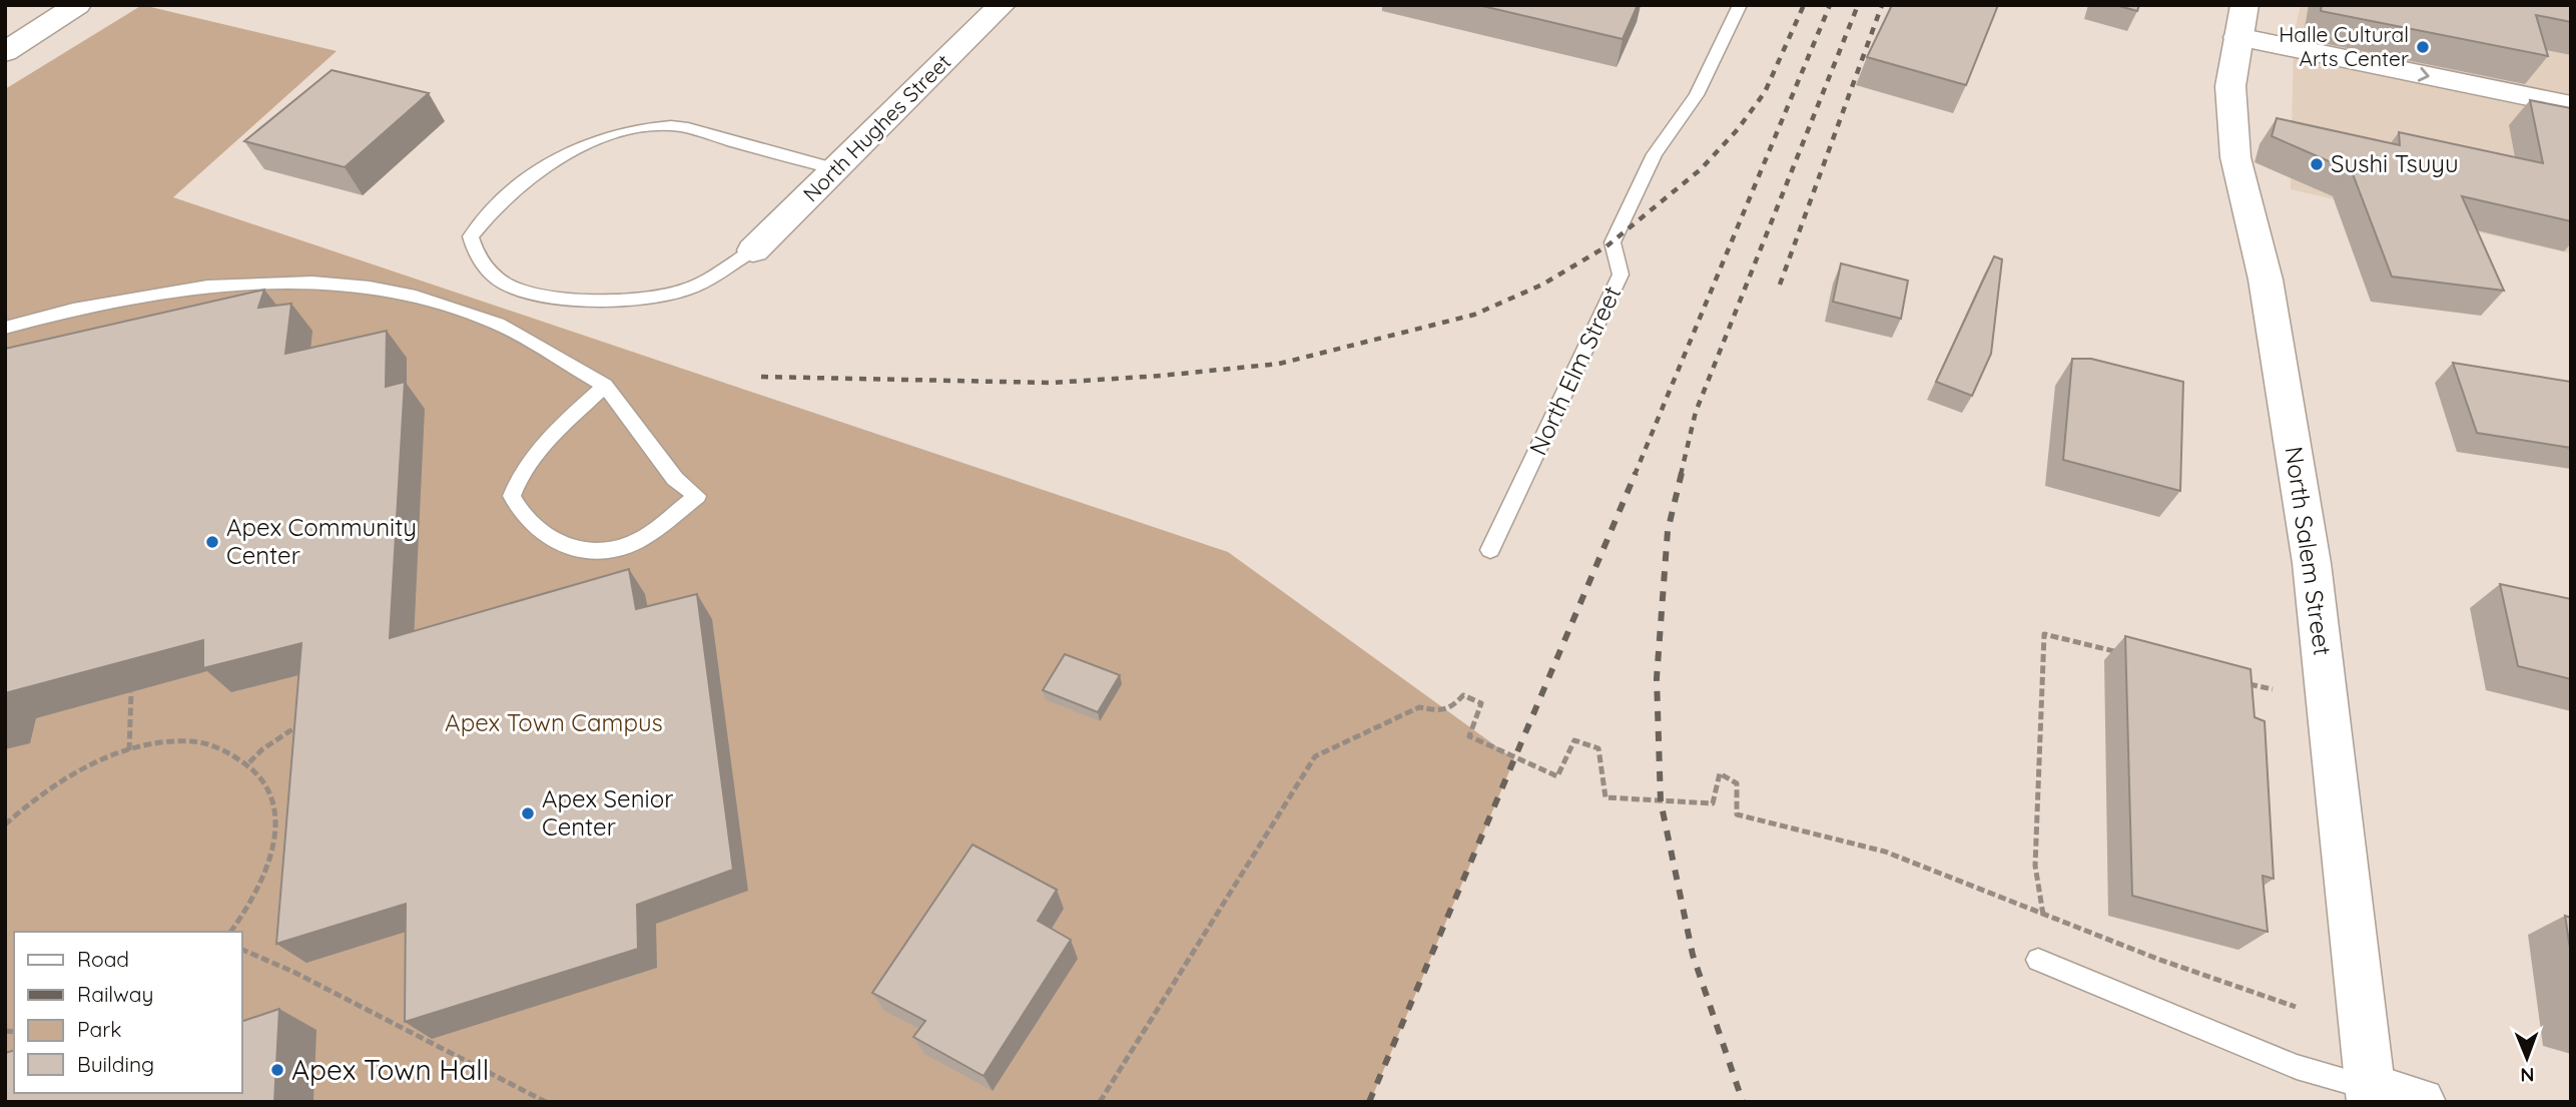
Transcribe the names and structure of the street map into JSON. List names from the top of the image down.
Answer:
{
  "streets": {
    "main road": ["North Hughes Street", "North Salem Street"],
    "lane": ["North Elm Street"]
  },
  "parks": ["Apex Town Campus"],
  "places": [
    "Halle Cultural Arts Center",
    "Sushi Tsuyu",
    "Apex Community Center",
    "Apex Senior Center",
    "Apex Town Hall"
  ],
  "legend": [
    "Road",
    "Railway",
    "Park",
    "Building"
  ],
  "north": "bottom"
}
